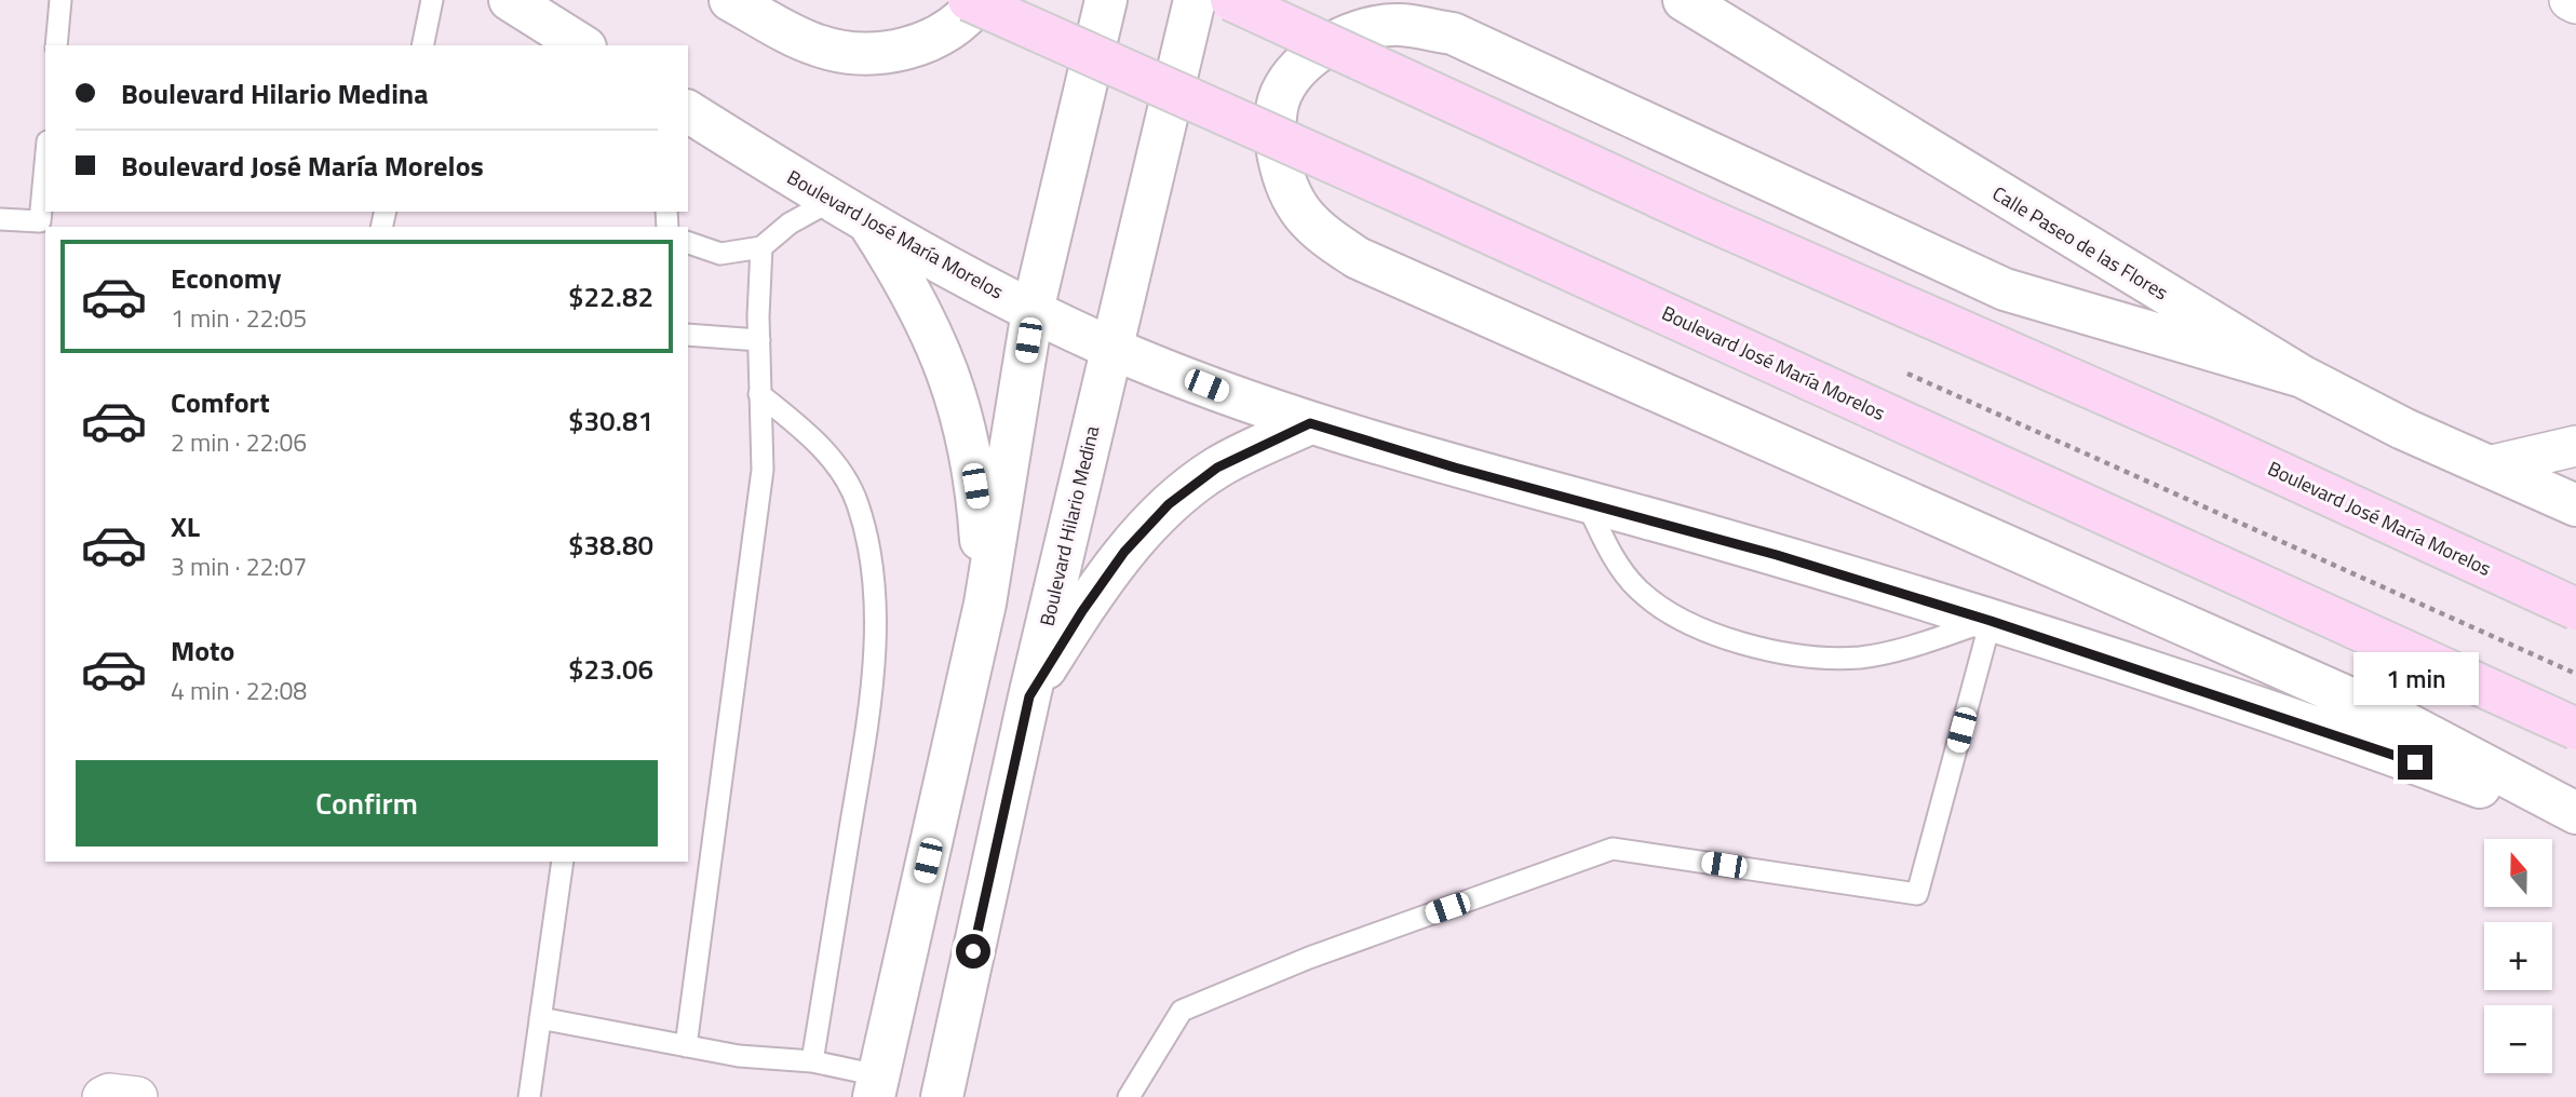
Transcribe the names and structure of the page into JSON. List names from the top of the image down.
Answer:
{
  "streets": {
    "main road": ["Boulevard José María Morelos"],
    "street": ["Calle Paseo de las Flores", "Boulevard Hilario Medina"]
  },
  "crossings": [
    ["Boulevard José María Morelos", "Boulevard Hilario Medina"]
  ],
  "north": "top",
  "page": {
    "banner": ["Boulevard Hilario Medina", "Boulevard José María Morelos"],
    "list": [
      {
        "name": "Economy",
        "note": "1 min · 22:05",
        "value": "$22.82"
      },
      {
        "name": "Comfort",
        "note": "2 min · 22:06",
        "value": "$30.81"
      },
      {
        "name": "XL",
        "note": "3 min · 22:07",
        "value": "$38.80"
      },
      {
        "name": "Moto",
        "note": "4 min · 22:08",
        "value": "$23.06"
      }
    ],
    "bubble": "1 min",
    "buttons": "Confirm",
    "map_buttons": ["+", "−"]
  }
}
